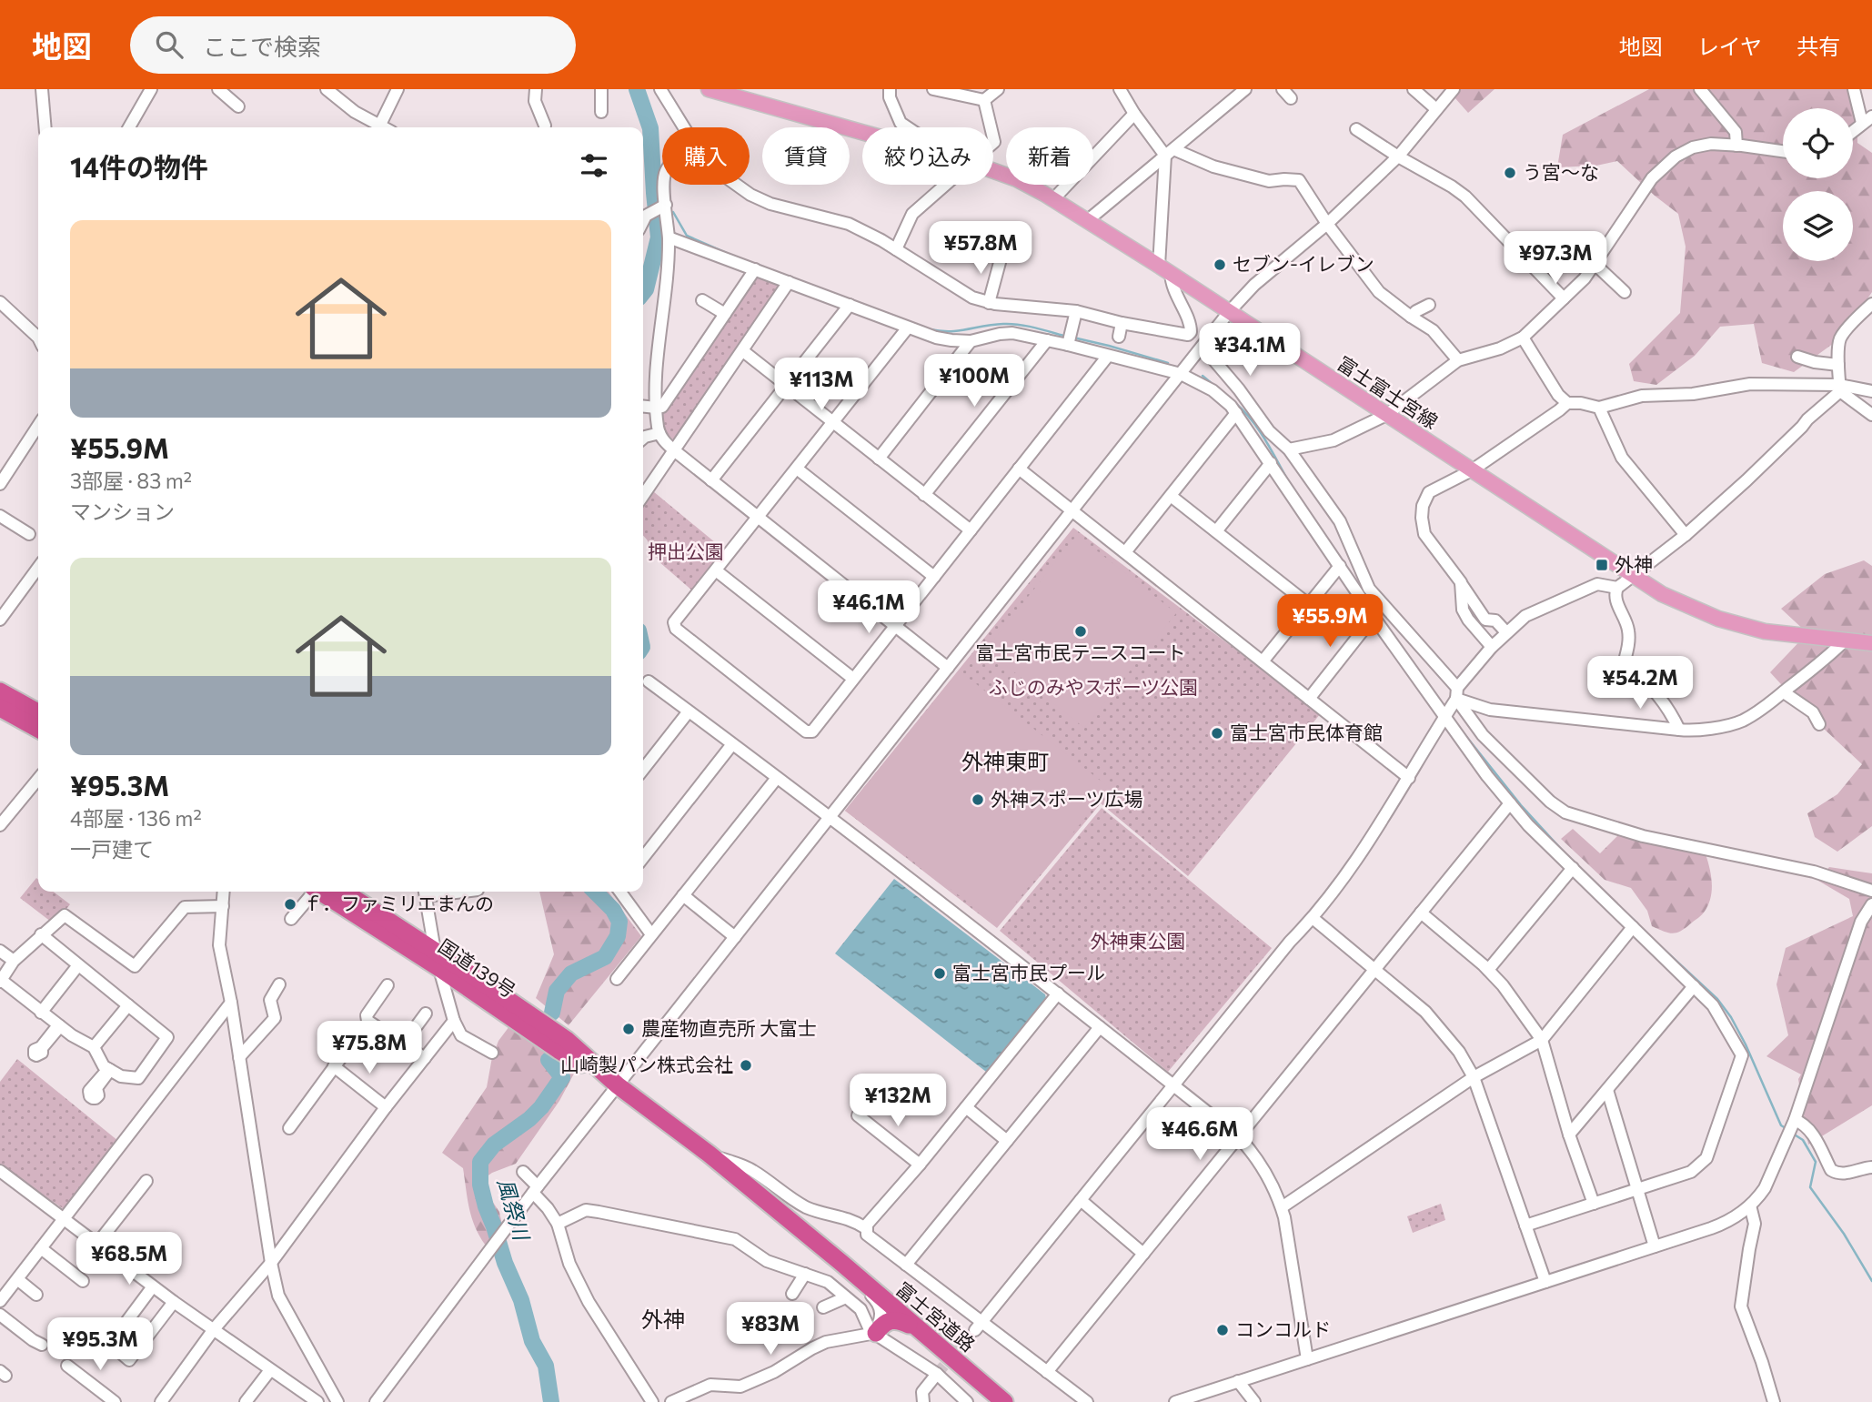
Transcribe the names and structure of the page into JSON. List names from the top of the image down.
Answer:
{
  "streets": {
    "highway": ["国道139号", "富士宮道路"],
    "main road": ["富士富士宮線"]
  },
  "crossings": [
    ["国道139号", "富士宮道路"]
  ],
  "districts": ["外神東町", "外神"],
  "water": ["風祭川"],
  "parks": ["押出公園", "ふじのみやスポーツ公園", "外神東公園"],
  "places": {
    "other": [
      "う宮〜な",
      "セブン-イレブン",
      "富士宮市民テニスコート",
      "富士宮市民体育館",
      "外神スポーツ広場",
      "ｆ．ファミリエまんの",
      "富士宮市民プール",
      "農産物直売所 大富士",
      "山崎製パン株式会社",
      "コンコルド"
    ],
    "transit": ["外神"]
  },
  "page": {
    "header": "地図",
    "search": "ここで検索",
    "nav": ["地図", "レイヤ", "共有"],
    "chip": [
      "購入",
      "賃貸",
      "絞り込み",
      "新着"
    ],
    "heading": "14件の物件",
    "list": [
      {
        "name": "¥55.9M",
        "note": "3部屋 · 83 m² · マンション"
      },
      {
        "name": "¥95.3M",
        "note": "4部屋 · 136 m² · 一戸建て"
      }
    ],
    "price": [
      "¥57.8M",
      "¥97.3M",
      "¥34.1M",
      "¥100M",
      "¥113M",
      "¥46.1M",
      "¥55.9M",
      "¥54.2M",
      "¥75.8M",
      "¥132M",
      "¥46.6M",
      "¥68.5M",
      "¥83M",
      "¥95.3M"
    ]
  }
}
